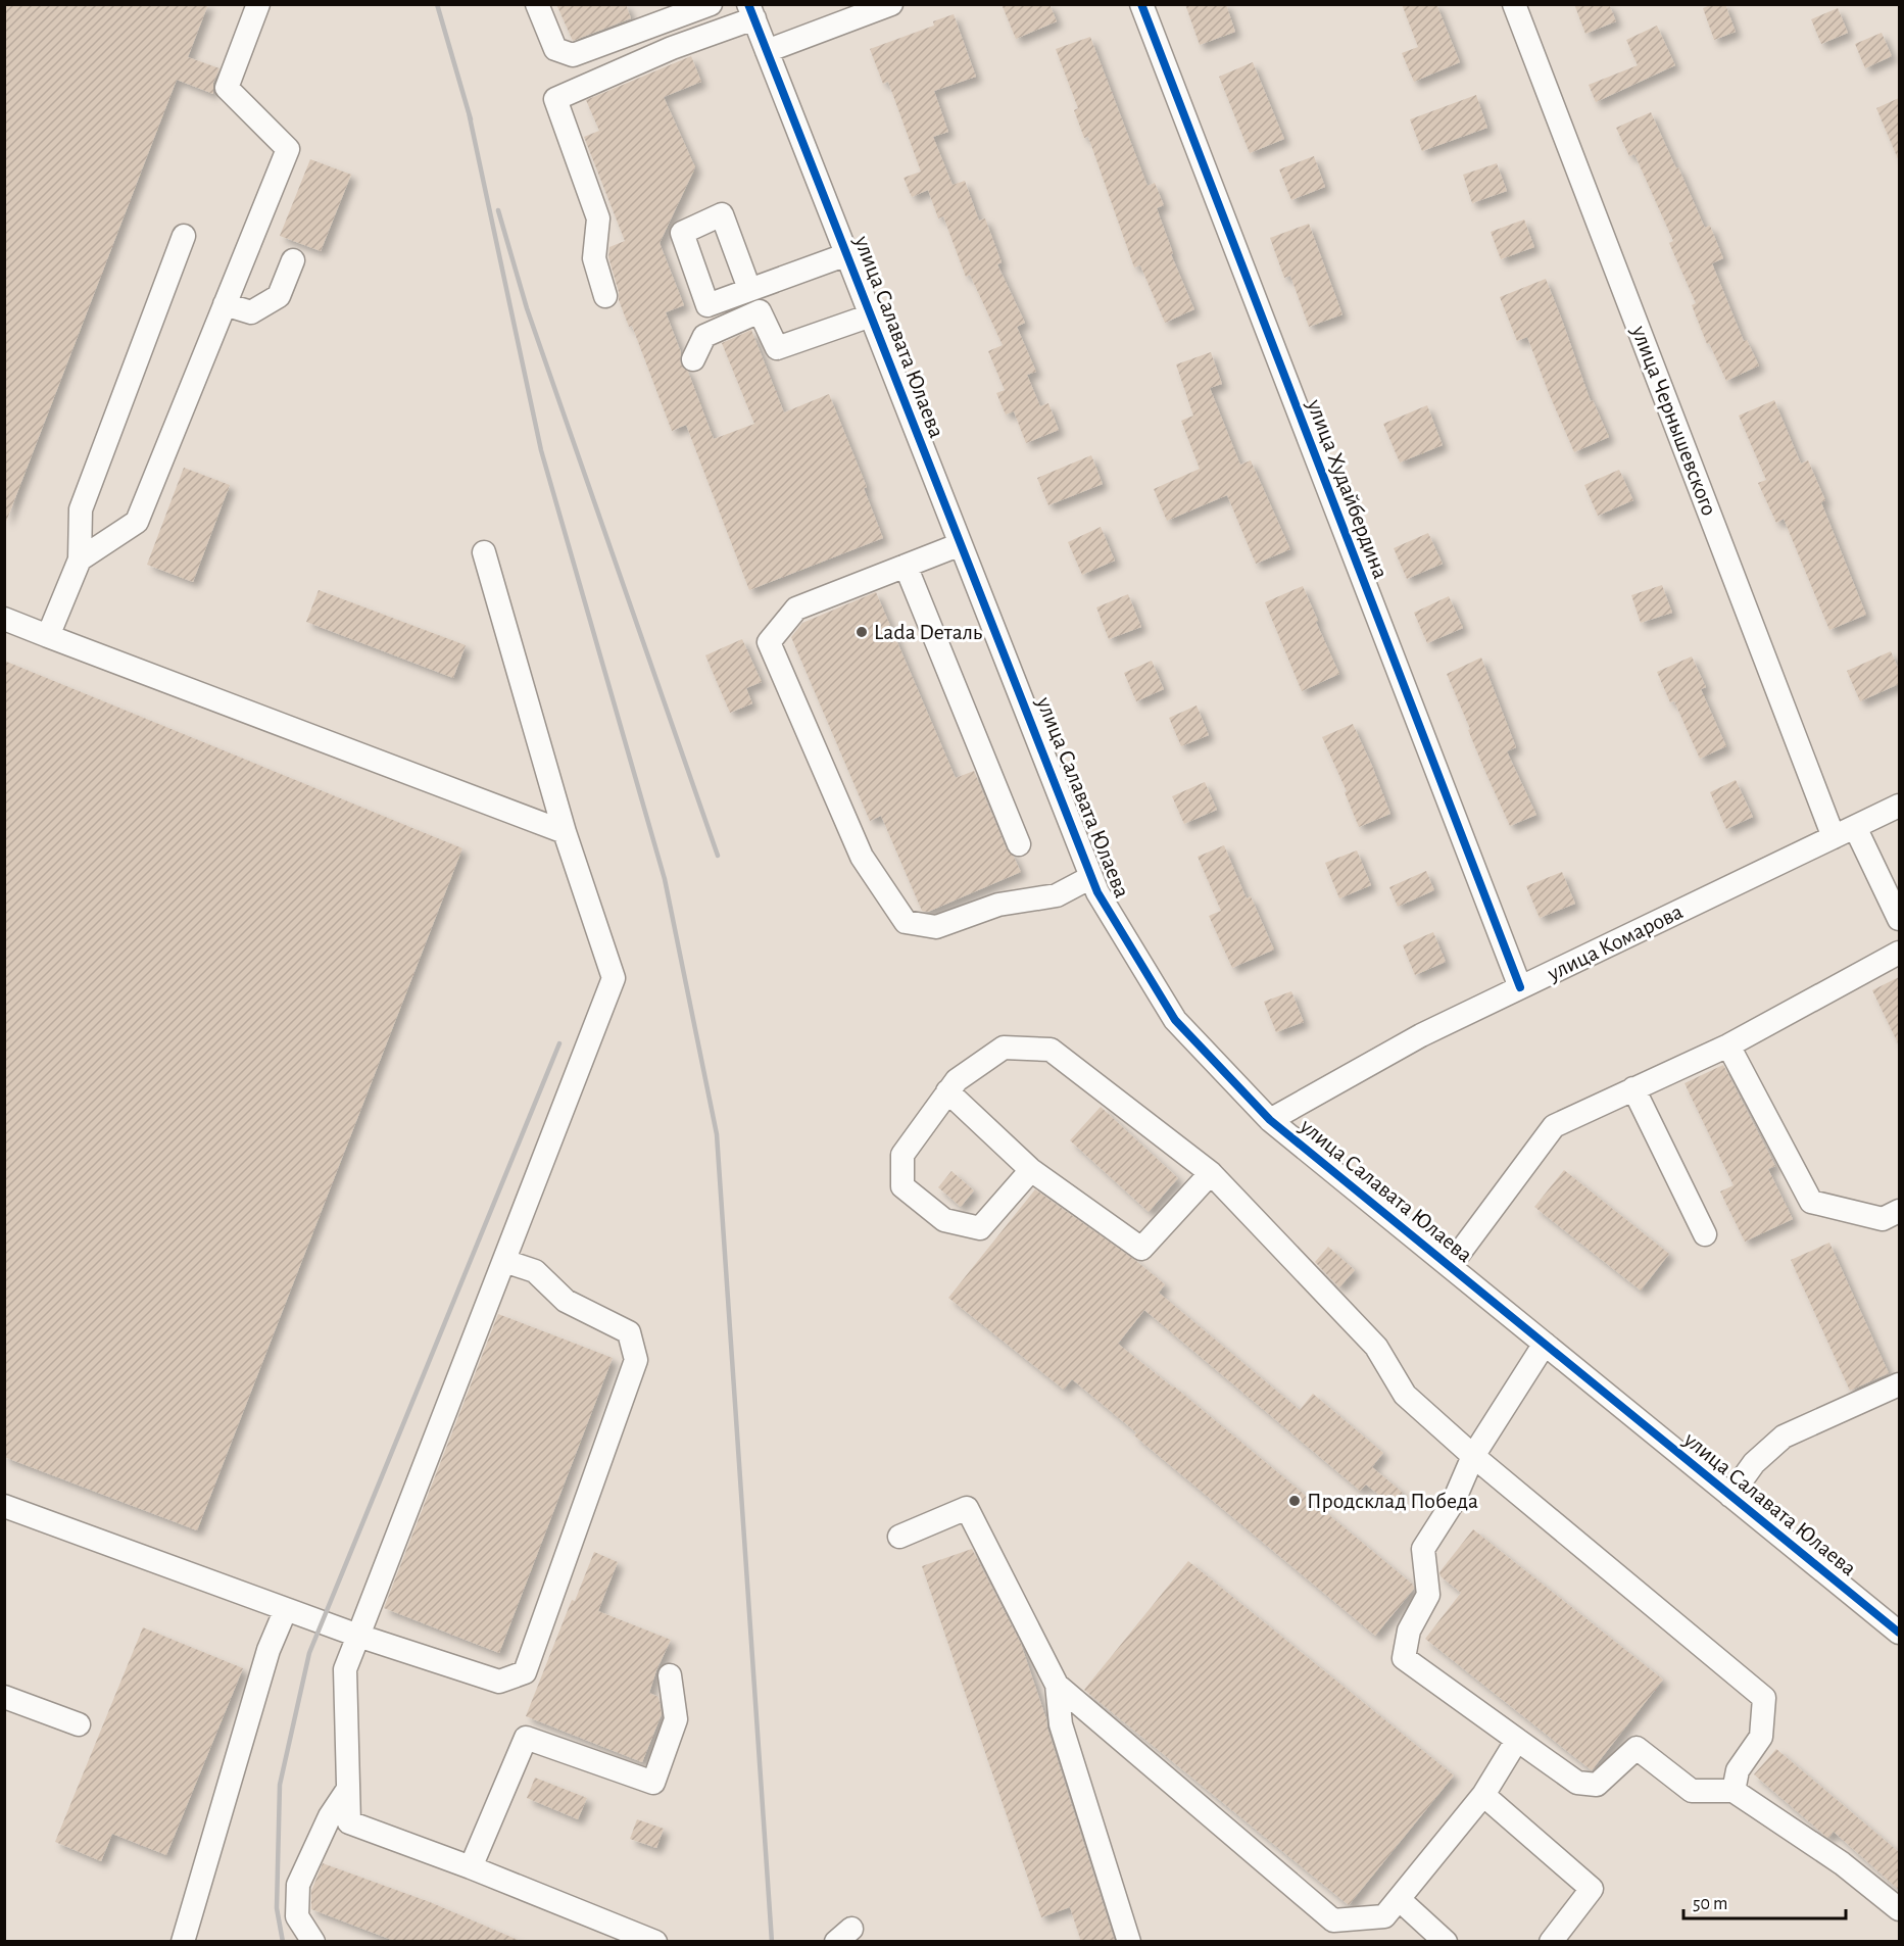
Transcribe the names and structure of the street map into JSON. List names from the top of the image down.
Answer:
{
  "streets": {
    "street": [
      "улица Салавата Юлаева",
      "улица Чернышевского",
      "улица Худайбердина",
      "улица Комарова"
    ]
  },
  "crossings": [
    ["улица Салавата Юлаева", "улица Комарова"],
    ["улица Чернышевского", "улица Комарова"],
    ["улица Худайбердина", "улица Комарова"]
  ],
  "places": ["Lada Dеталь", "Продсклад Победа"],
  "scale_bar": "50 m"
}
